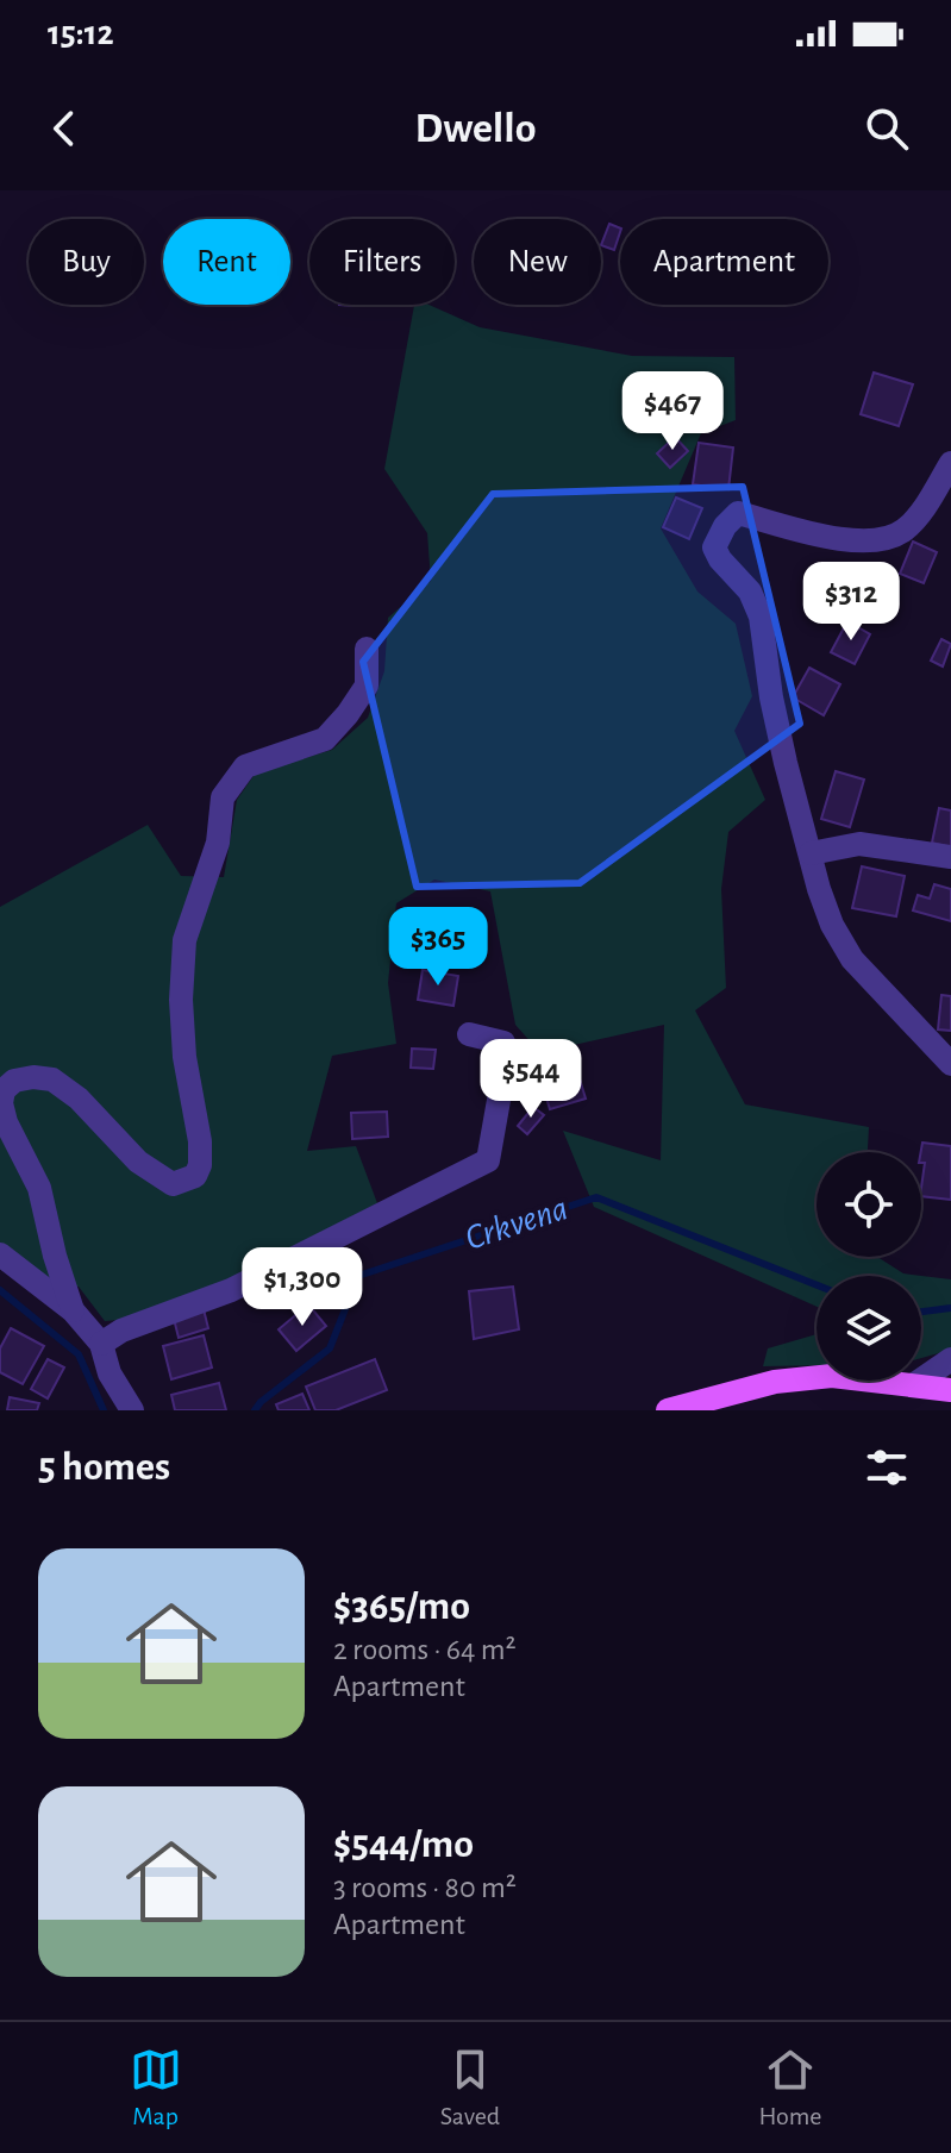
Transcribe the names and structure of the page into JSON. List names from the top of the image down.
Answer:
{
  "water": ["Crkvena"],
  "page": {
    "status": "15:12",
    "header": "Dwello",
    "chip": [
      "Buy",
      "Rent",
      "Filters",
      "New",
      "Apartment"
    ],
    "price": [
      "$467",
      "$312",
      "$365",
      "$544",
      "$1,300"
    ],
    "heading": "5 homes",
    "list": [
      {
        "name": "$365/mo",
        "note": "2 rooms · 64 m² · Apartment"
      },
      {
        "name": "$544/mo",
        "note": "3 rooms · 80 m² · Apartment"
      }
    ],
    "tabs": ["Map", "Saved", "Home"]
  }
}
